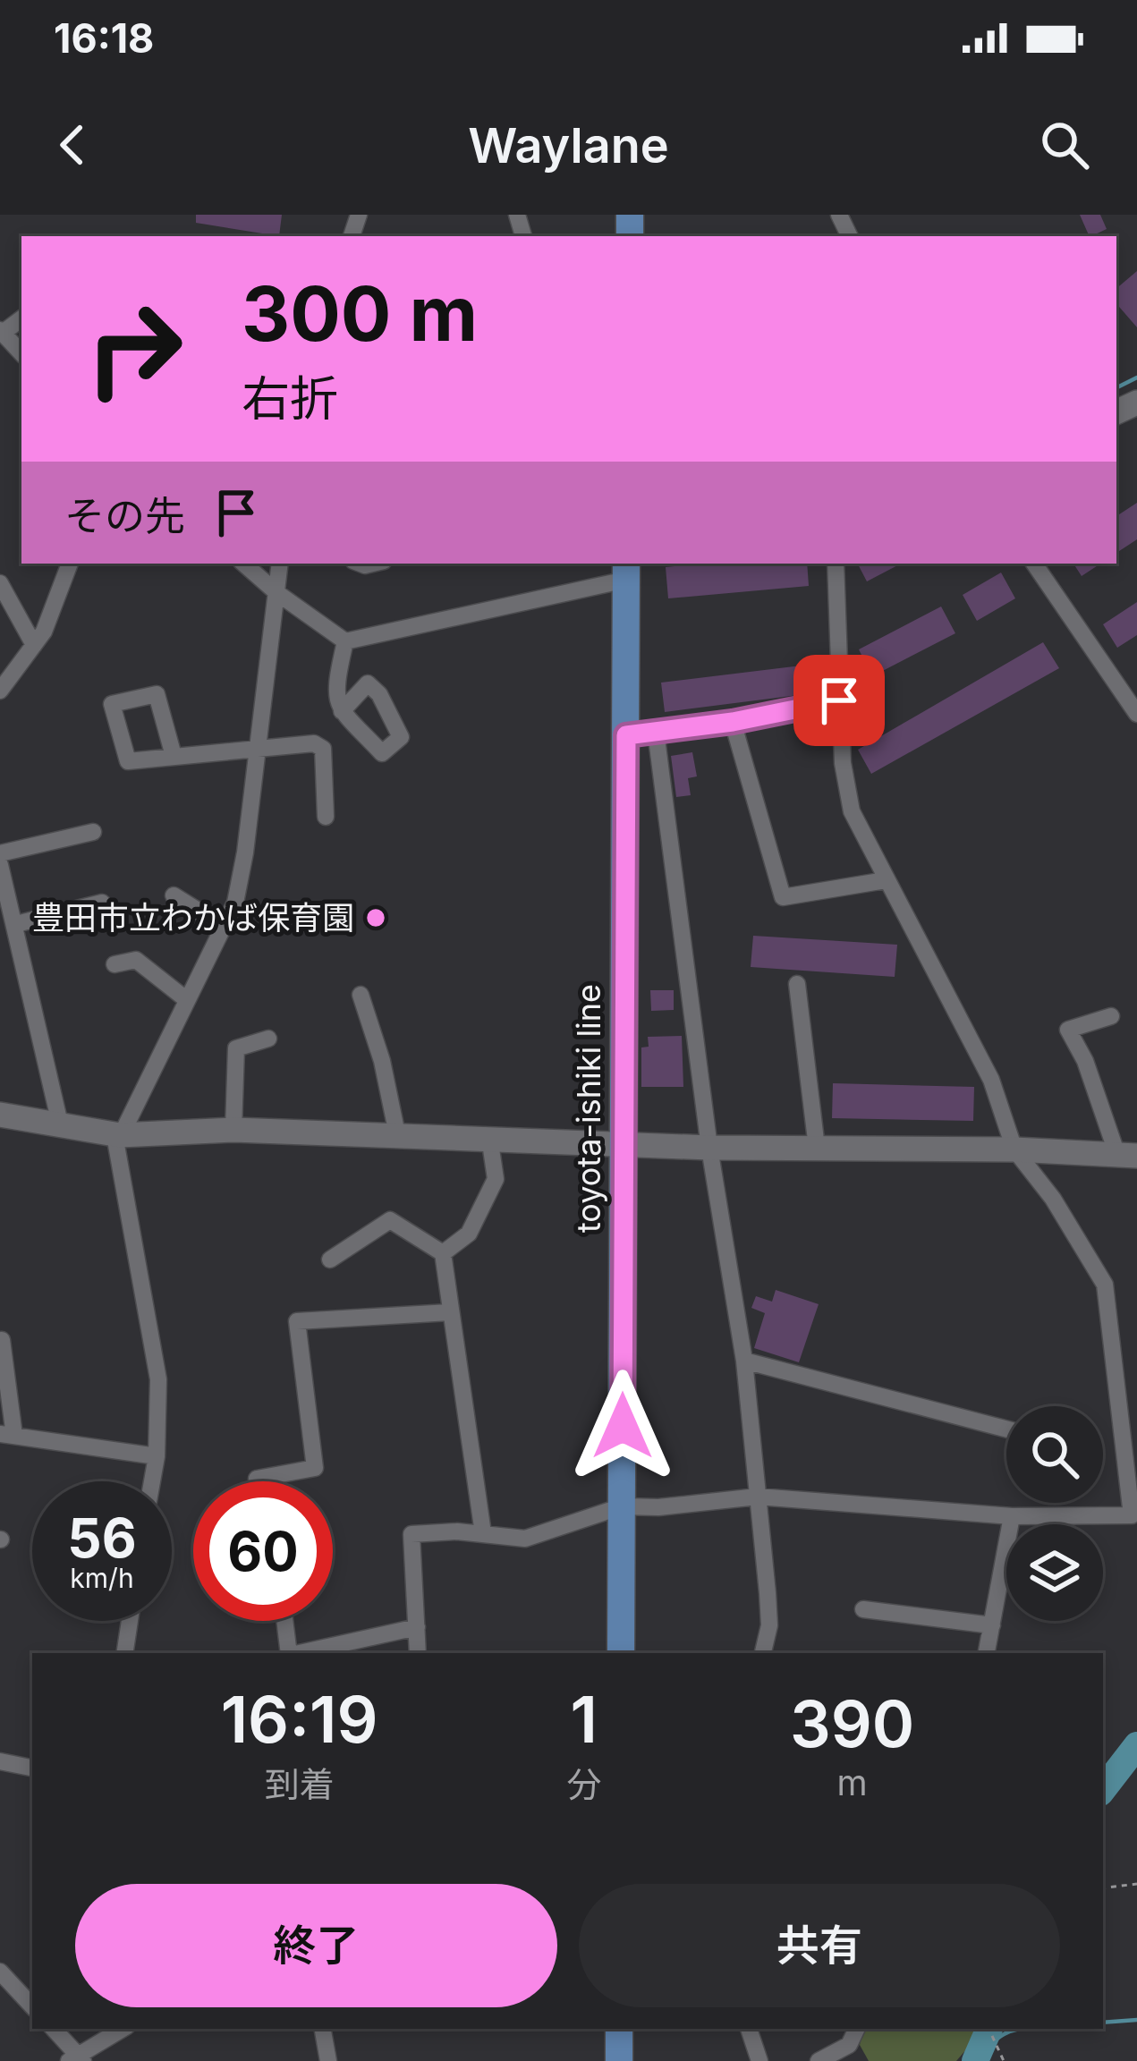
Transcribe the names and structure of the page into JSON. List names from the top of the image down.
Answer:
{
  "streets": {
    "main road": ["toyota-ishiki line"]
  },
  "places": ["豊田市立わかば保育園"],
  "page": {
    "status": "16:18",
    "header": "Waylane",
    "turn": ["300 m", "右折"],
    "then": "その先",
    "speed": "56 km/h",
    "limit": "60",
    "eta": [
      "16:19",
      "到着",
      "1",
      "分",
      "390",
      "m"
    ],
    "buttons": ["終了", "共有"]
  }
}
